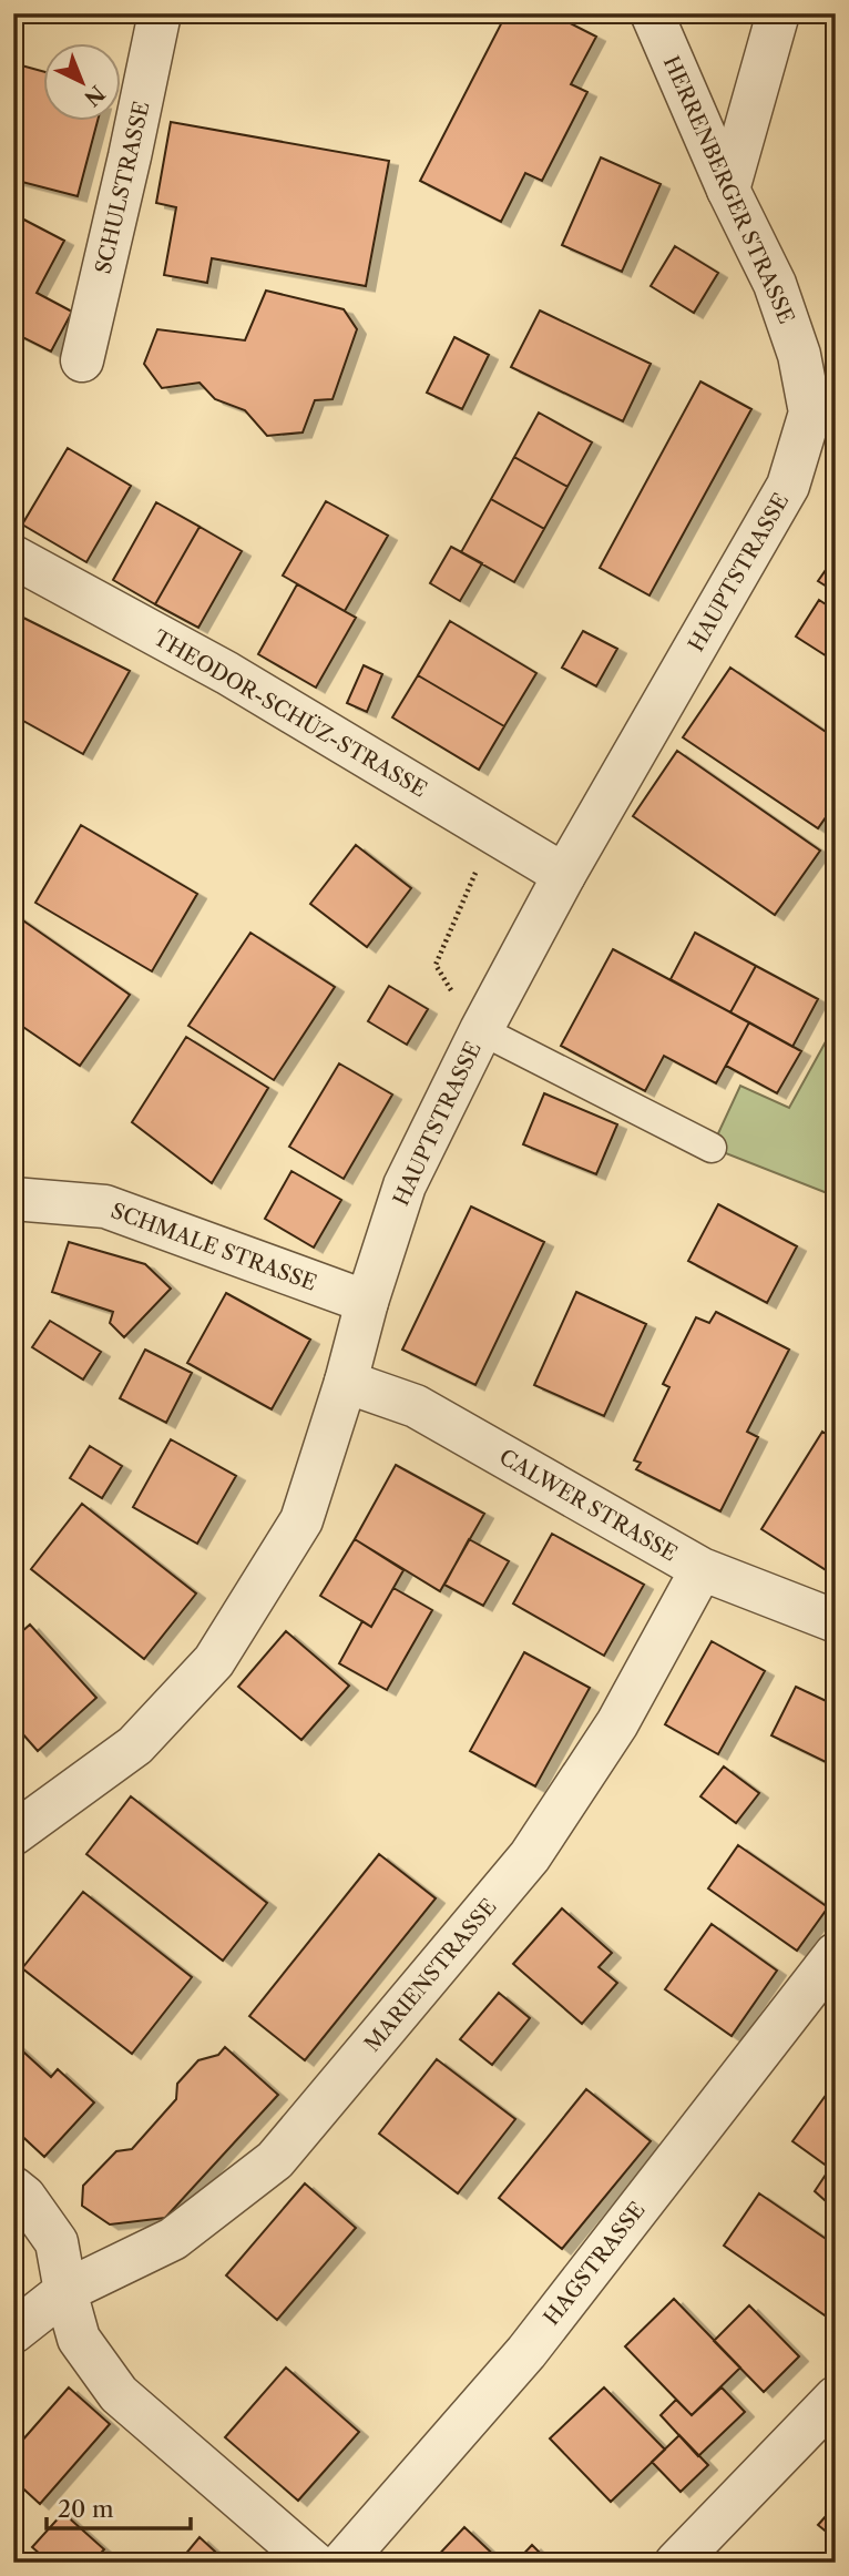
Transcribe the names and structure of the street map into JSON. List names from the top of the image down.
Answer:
{
  "streets": {
    "street": [
      "SCHULSTRASSE",
      "HERRENBERGER STRASSE",
      "HAUPTSTRASSE",
      "THEODOR-SCHÜZ-STRASSE",
      "SCHMALE STRASSE",
      "CALWER STRASSE",
      "MARIENSTRASSE",
      "HAGSTRASSE"
    ]
  },
  "crossings": [
    ["HERRENBERGER STRASSE", "HAUPTSTRASSE"],
    ["HAUPTSTRASSE", "THEODOR-SCHÜZ-STRASSE"],
    ["HAUPTSTRASSE", "SCHMALE STRASSE"],
    ["HAUPTSTRASSE", "CALWER STRASSE"],
    ["CALWER STRASSE", "MARIENSTRASSE"]
  ],
  "scale_bar": "20 m",
  "north": "bottom right"
}
